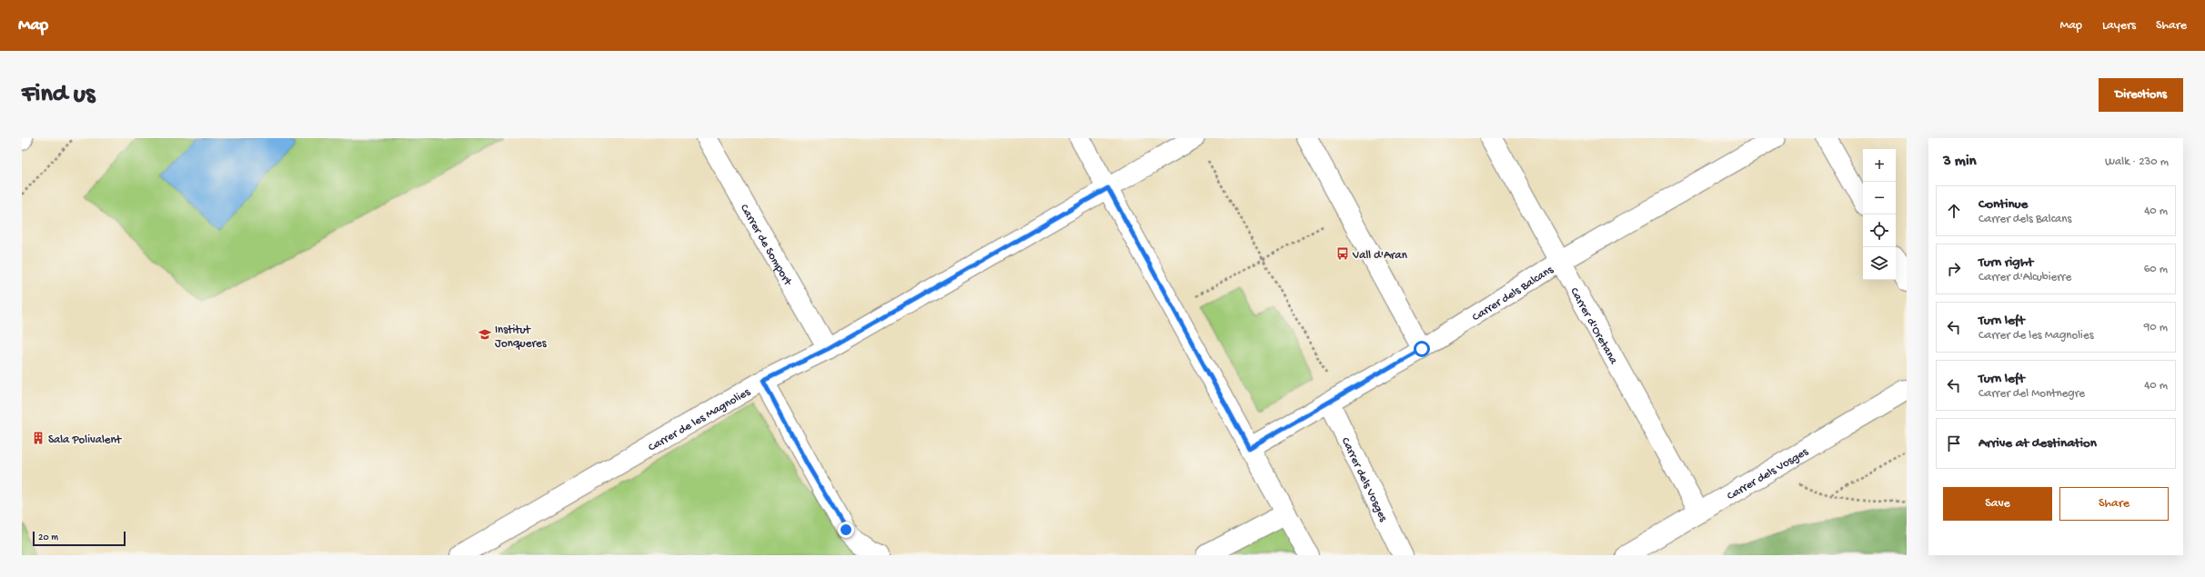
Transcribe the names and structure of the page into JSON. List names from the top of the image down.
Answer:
{
  "streets": {
    "street": [
      "Carrer de Somport",
      "Carrer dels Balcans",
      "Carrer d'Oretana",
      "Carrer de les Magnolies",
      "Carrer dels Vosges"
    ]
  },
  "crossings": [
    ["Carrer de Somport", "Carrer de les Magnolies"],
    ["Carrer dels Balcans", "Carrer d'Oretana"],
    ["Carrer dels Balcans", "Carrer dels Vosges"],
    ["Carrer d'Oretana", "Carrer dels Vosges"]
  ],
  "places": {
    "bus stop": ["Vall d'Aran"],
    "school or university": ["Institut Jonqueres"],
    "building": ["Sala Polivalent"]
  },
  "scale_bar": "20 m",
  "page": {
    "header": "Map",
    "nav": ["Map", "Layers", "Share"],
    "buttons": [
      "Directions",
      ["Save", "Share"]
    ],
    "title": "Find us",
    "heading": ["3 min", "Walk · 230 m"],
    "map_buttons": ["+", "−"],
    "list": [
      ["Continue", "Carrer dels Balcans", "40 m"],
      ["Turn right", "Carrer d'Alcubierre", "60 m"],
      ["Turn left", "Carrer de les Magnolies", "90 m"],
      ["Turn left", "Carrer del Montnegre", "40 m"],
      "Arrive at destination"
    ],
    "scale": "20 m"
  }
}
